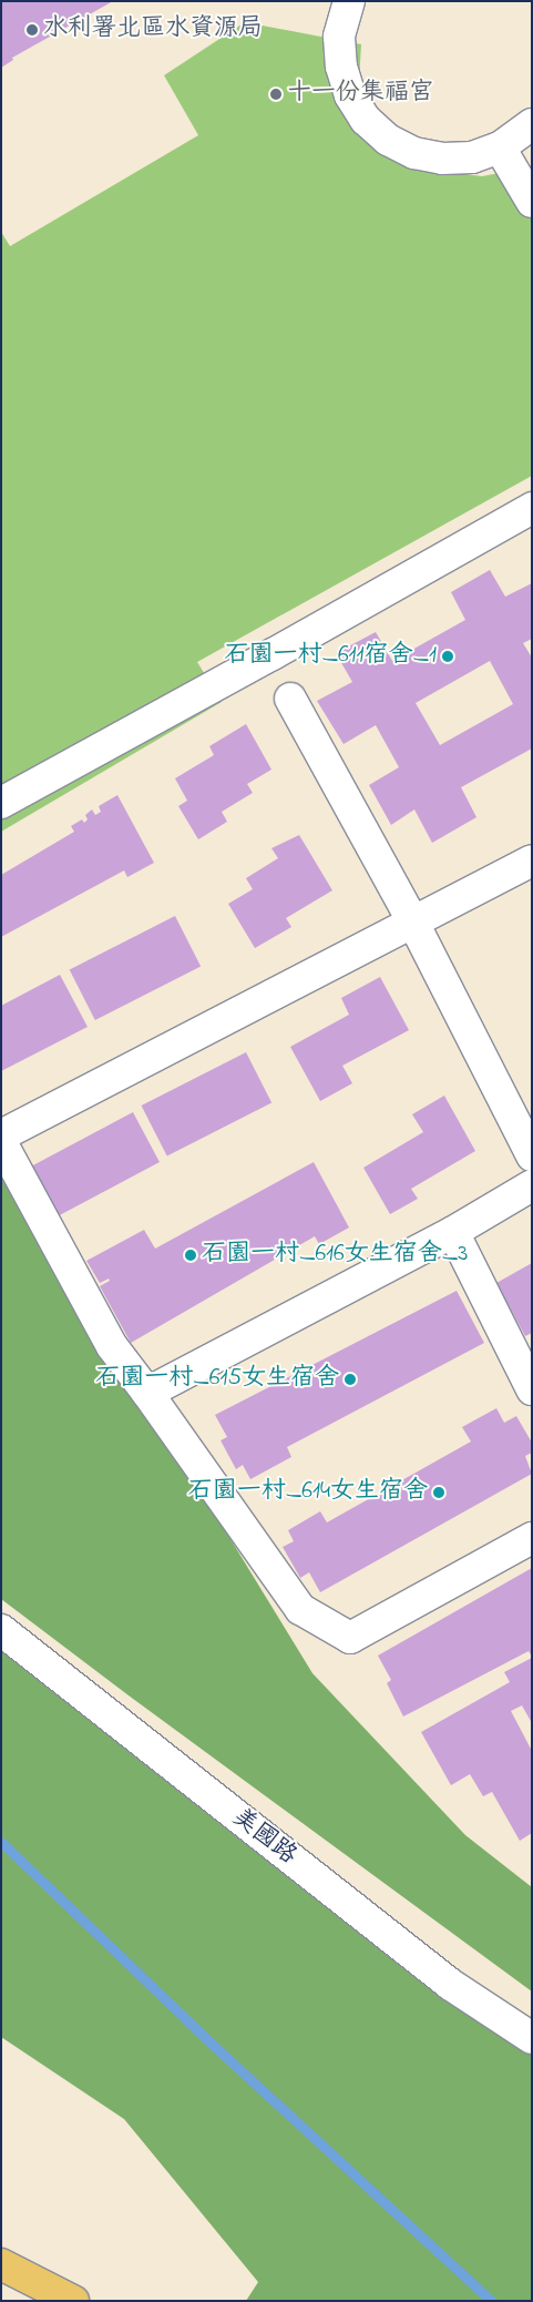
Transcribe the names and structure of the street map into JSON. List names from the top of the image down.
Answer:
{
  "streets": {
    "street": ["美國路"]
  },
  "places": [
    "水利署北區水資源局",
    "十一份集福宮",
    "石園一村_611宿舍_1",
    "石園一村_616女生宿舍_3",
    "石園一村_615女生宿舍",
    "石園一村_614女生宿舍"
  ]
}
